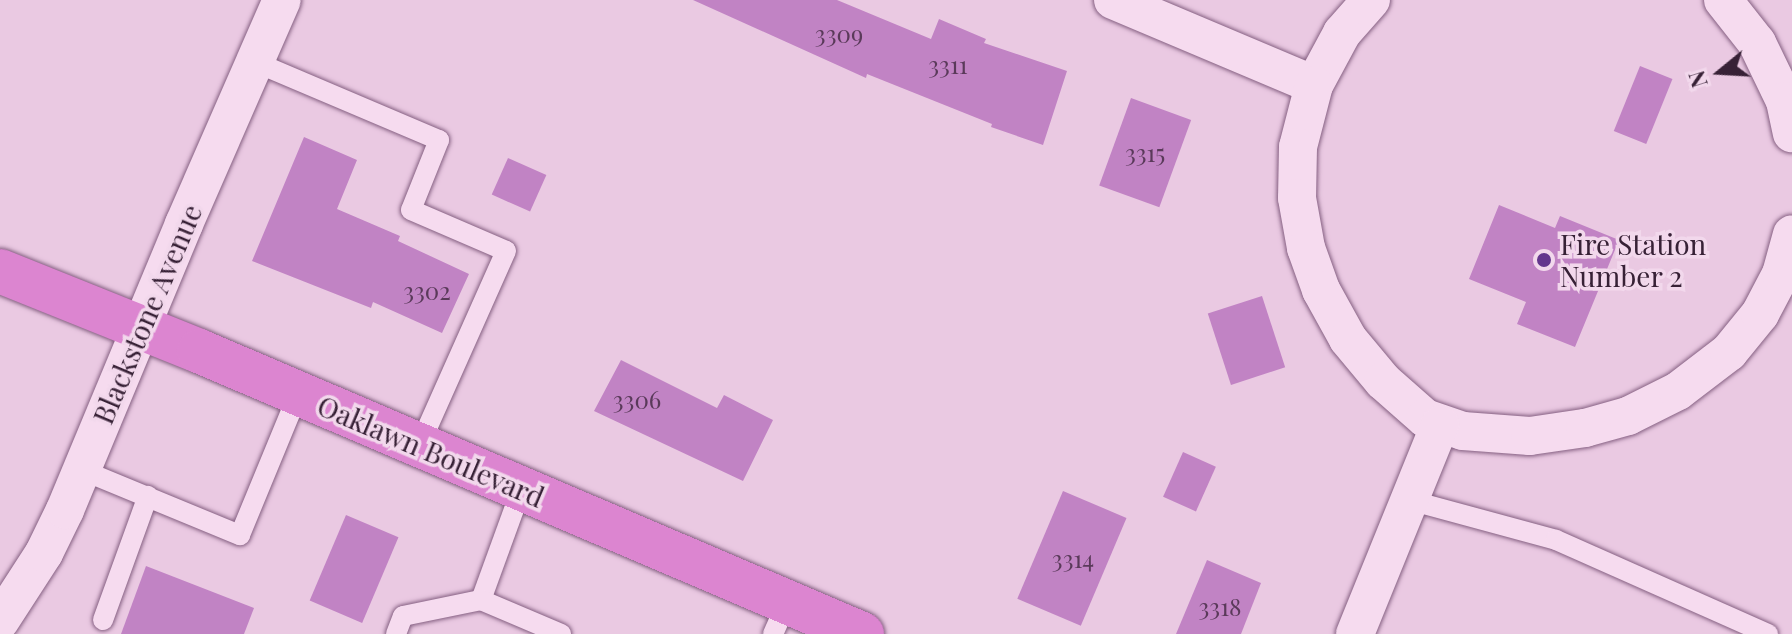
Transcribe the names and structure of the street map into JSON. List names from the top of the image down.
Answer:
{
  "streets": {
    "highway": ["Oaklawn Boulevard"],
    "street": ["Blackstone Avenue"]
  },
  "crossings": [
    ["Blackstone Avenue", "Oaklawn Boulevard"]
  ],
  "places": ["Fire Station Number 2"],
  "house_numbers": [
    "3309",
    "3311",
    "3315",
    "3302",
    "3306",
    "3314",
    "3318"
  ],
  "north": "left"
}
